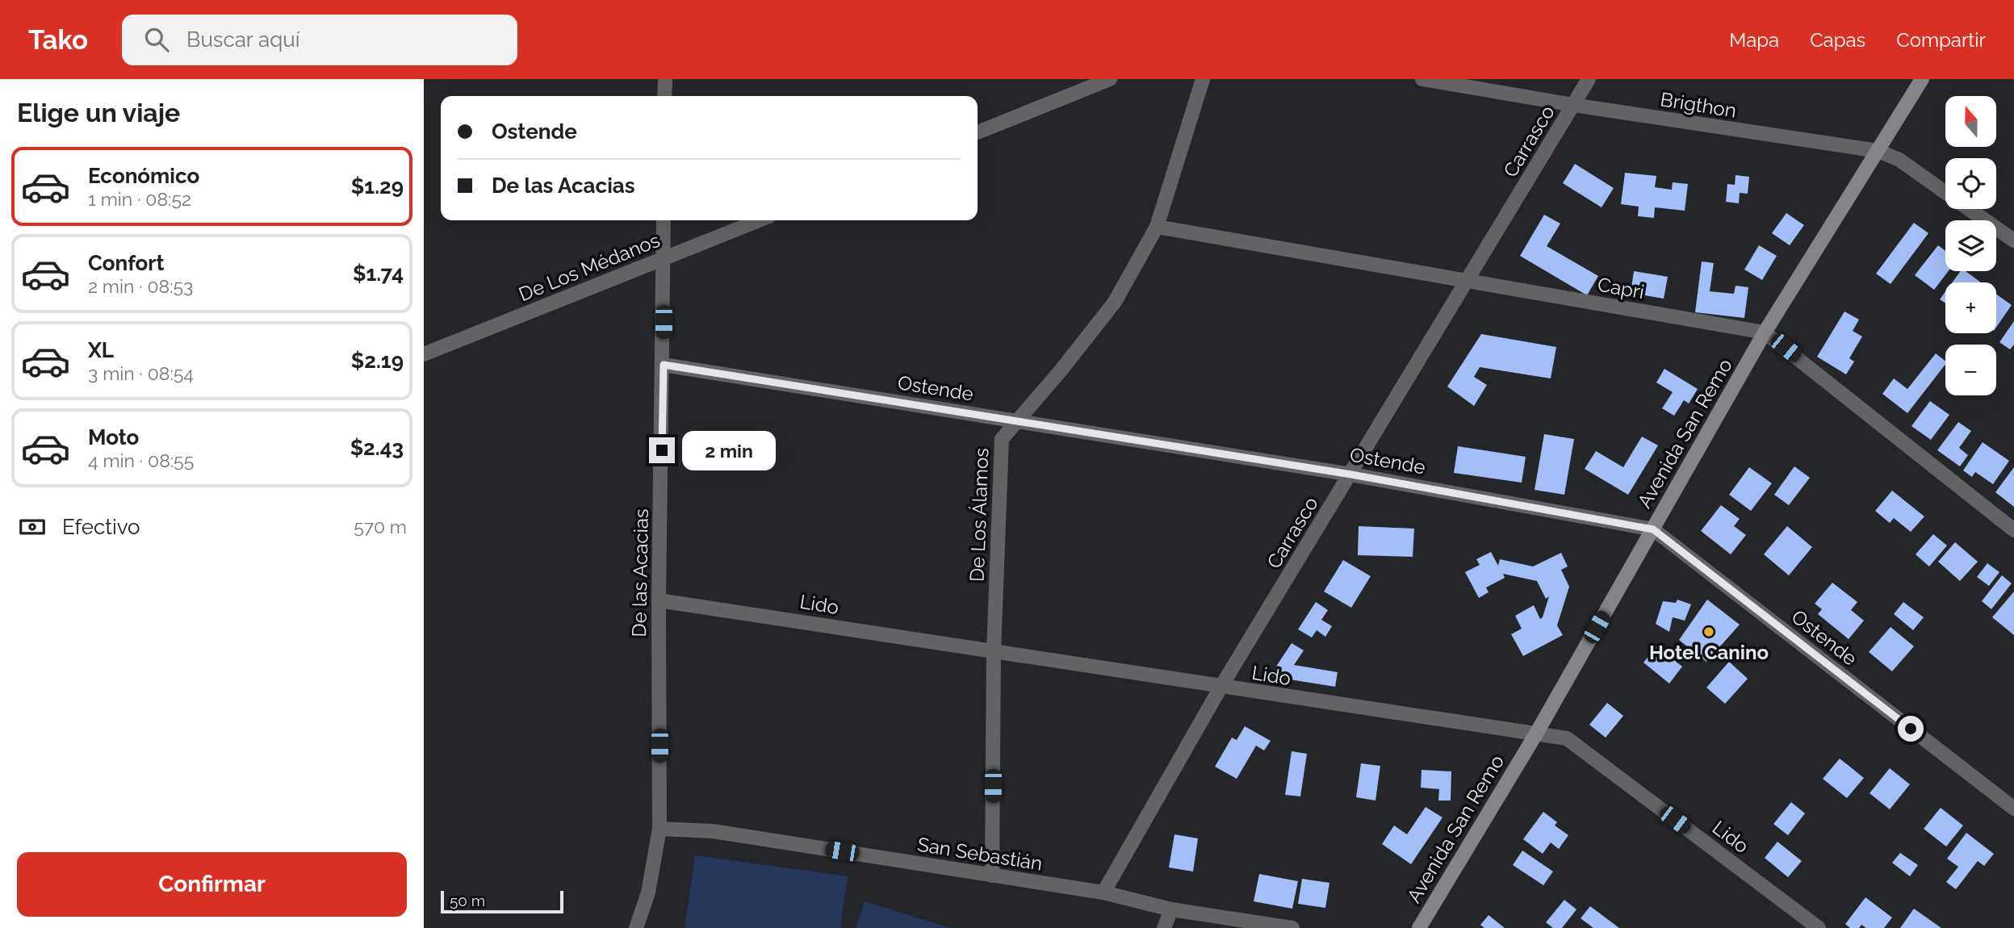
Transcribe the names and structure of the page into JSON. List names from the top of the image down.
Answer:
{
  "streets": {
    "street": [
      "Brigthon",
      "Carrasco",
      "De Los Médanos",
      "Capri",
      "Ostende",
      "Avenida San Remo",
      "De Los Álamos",
      "De las Acacias",
      "Lido",
      "San Sebastián"
    ]
  },
  "crossings": [
    ["Brigthon", "Carrasco"],
    ["Brigthon", "Avenida San Remo"],
    ["Carrasco", "Capri"],
    ["Carrasco", "Ostende"],
    ["Carrasco", "Lido"],
    ["Carrasco", "San Sebastián"],
    ["De Los Médanos", "De las Acacias"],
    ["Capri", "Avenida San Remo"],
    ["Capri", "De Los Álamos"],
    ["Ostende", "Avenida San Remo"],
    ["Ostende", "De Los Álamos"],
    ["Ostende", "De las Acacias"],
    ["Avenida San Remo", "Lido"],
    ["De Los Álamos", "Lido"],
    ["De Los Álamos", "San Sebastián"],
    ["De las Acacias", "Lido"],
    ["De las Acacias", "San Sebastián"]
  ],
  "places": ["Hotel Canino"],
  "scale_bar": "50 m",
  "north": "top",
  "page": {
    "header": "Tako",
    "search": "Buscar aquí",
    "nav": ["Mapa", "Capas", "Compartir"],
    "heading": "Elige un viaje",
    "map_buttons": ["+", "−"],
    "banner": ["Ostende", "De las Acacias"],
    "list": [
      {
        "name": "Económico",
        "note": "1 min · 08:52",
        "value": "$1.29"
      },
      {
        "name": "Confort",
        "note": "2 min · 08:53",
        "value": "$1.74"
      },
      {
        "name": "XL",
        "note": "3 min · 08:54",
        "value": "$2.19"
      },
      {
        "name": "Moto",
        "note": "4 min · 08:55",
        "value": "$2.43"
      }
    ],
    "bubble": "2 min",
    "pay": ["Efectivo", "570 m"],
    "buttons": "Confirmar",
    "scale": "50 m"
  }
}
